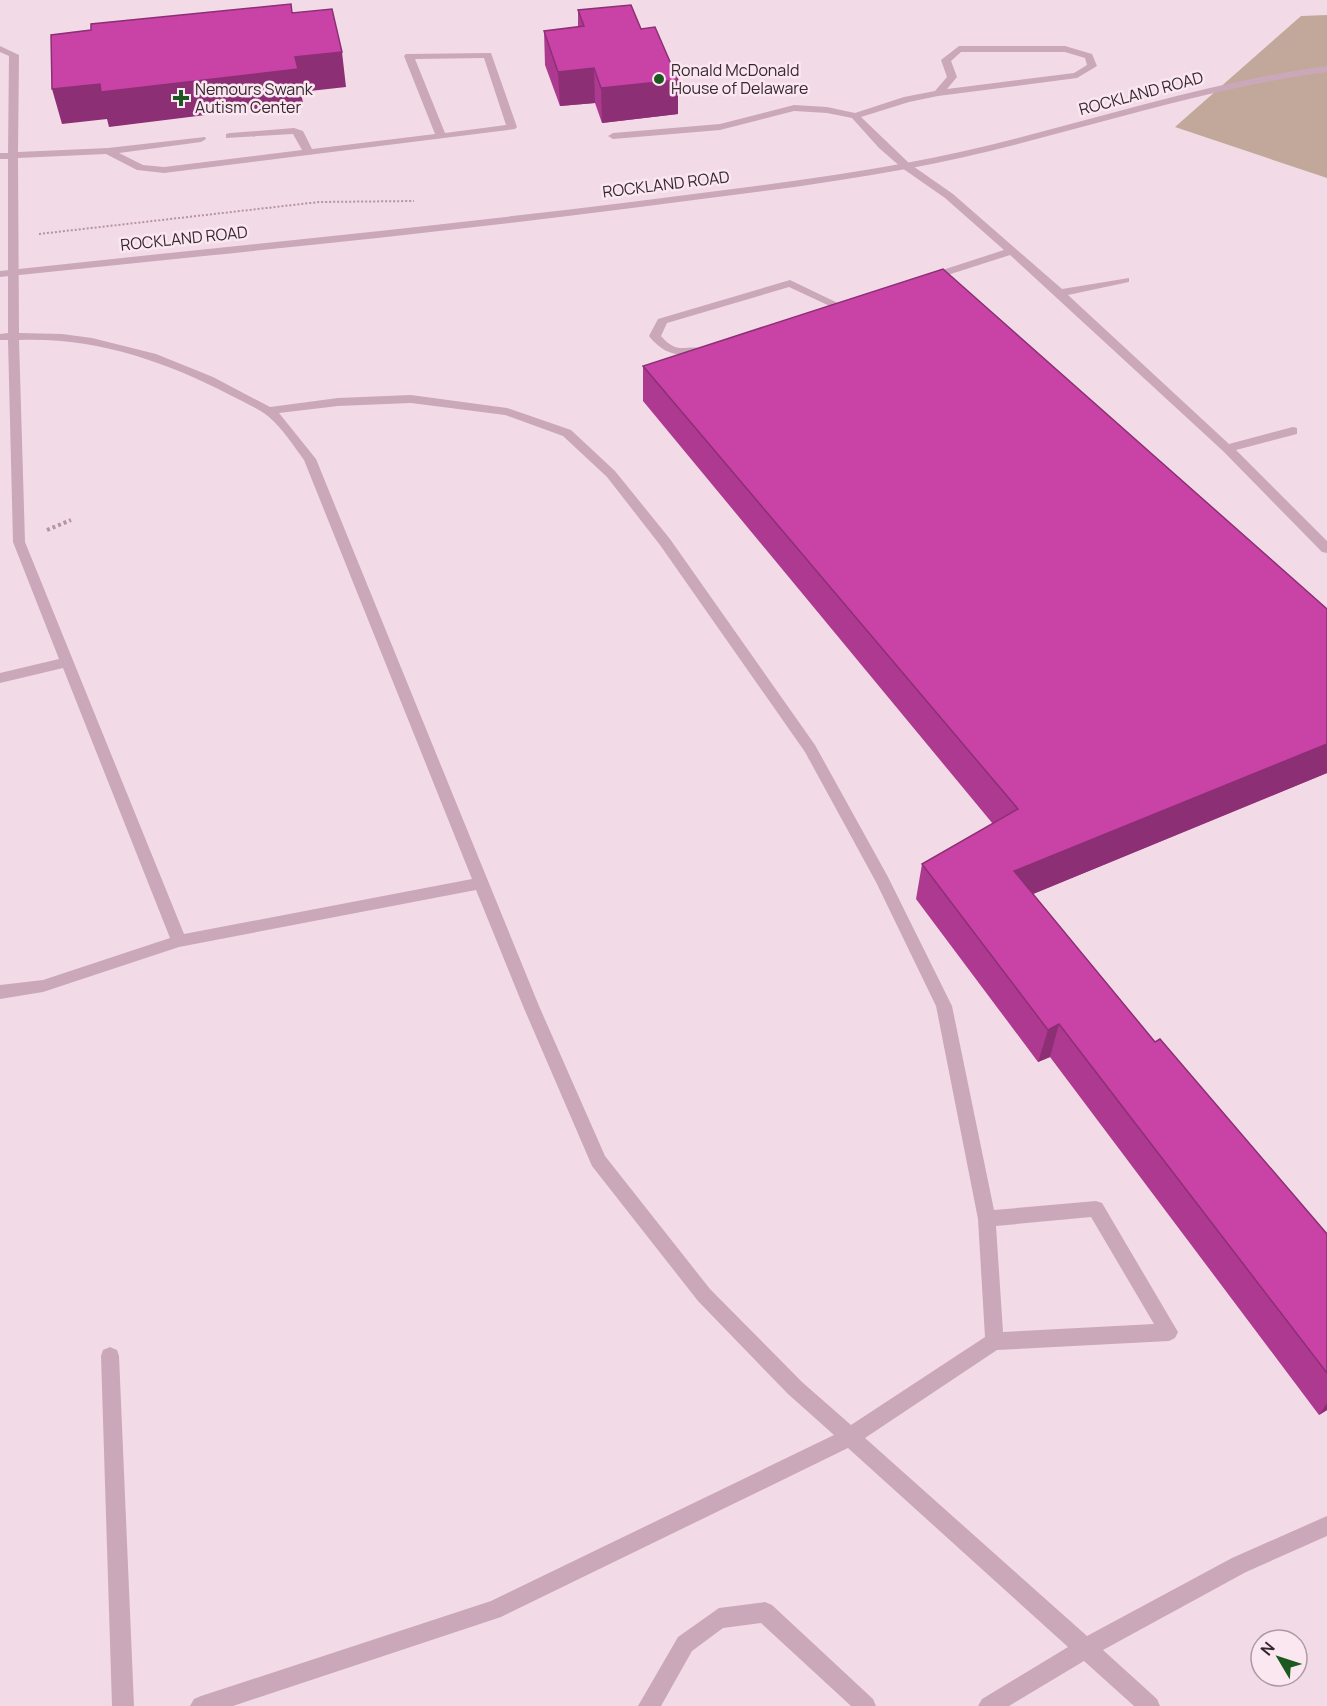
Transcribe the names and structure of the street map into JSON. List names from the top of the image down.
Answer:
{
  "streets": {
    "street": ["ROCKLAND ROAD"]
  },
  "places": {
    "other": ["Ronald McDonald House of Delaware"],
    "health": ["Nemours Swank Autism Center"]
  },
  "north": "top left"
}
